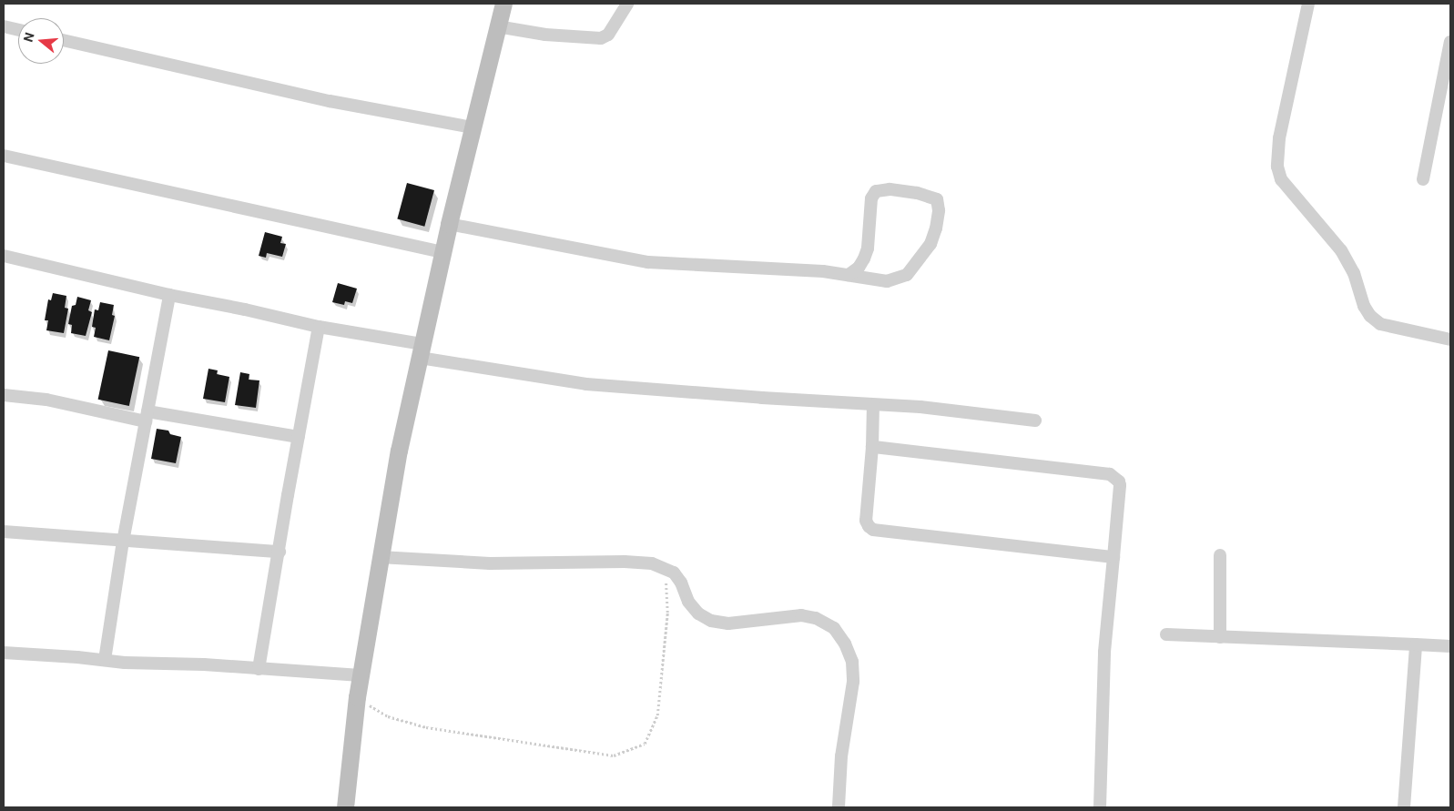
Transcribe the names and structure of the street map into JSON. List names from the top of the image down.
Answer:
{
  "north": "left"
}
